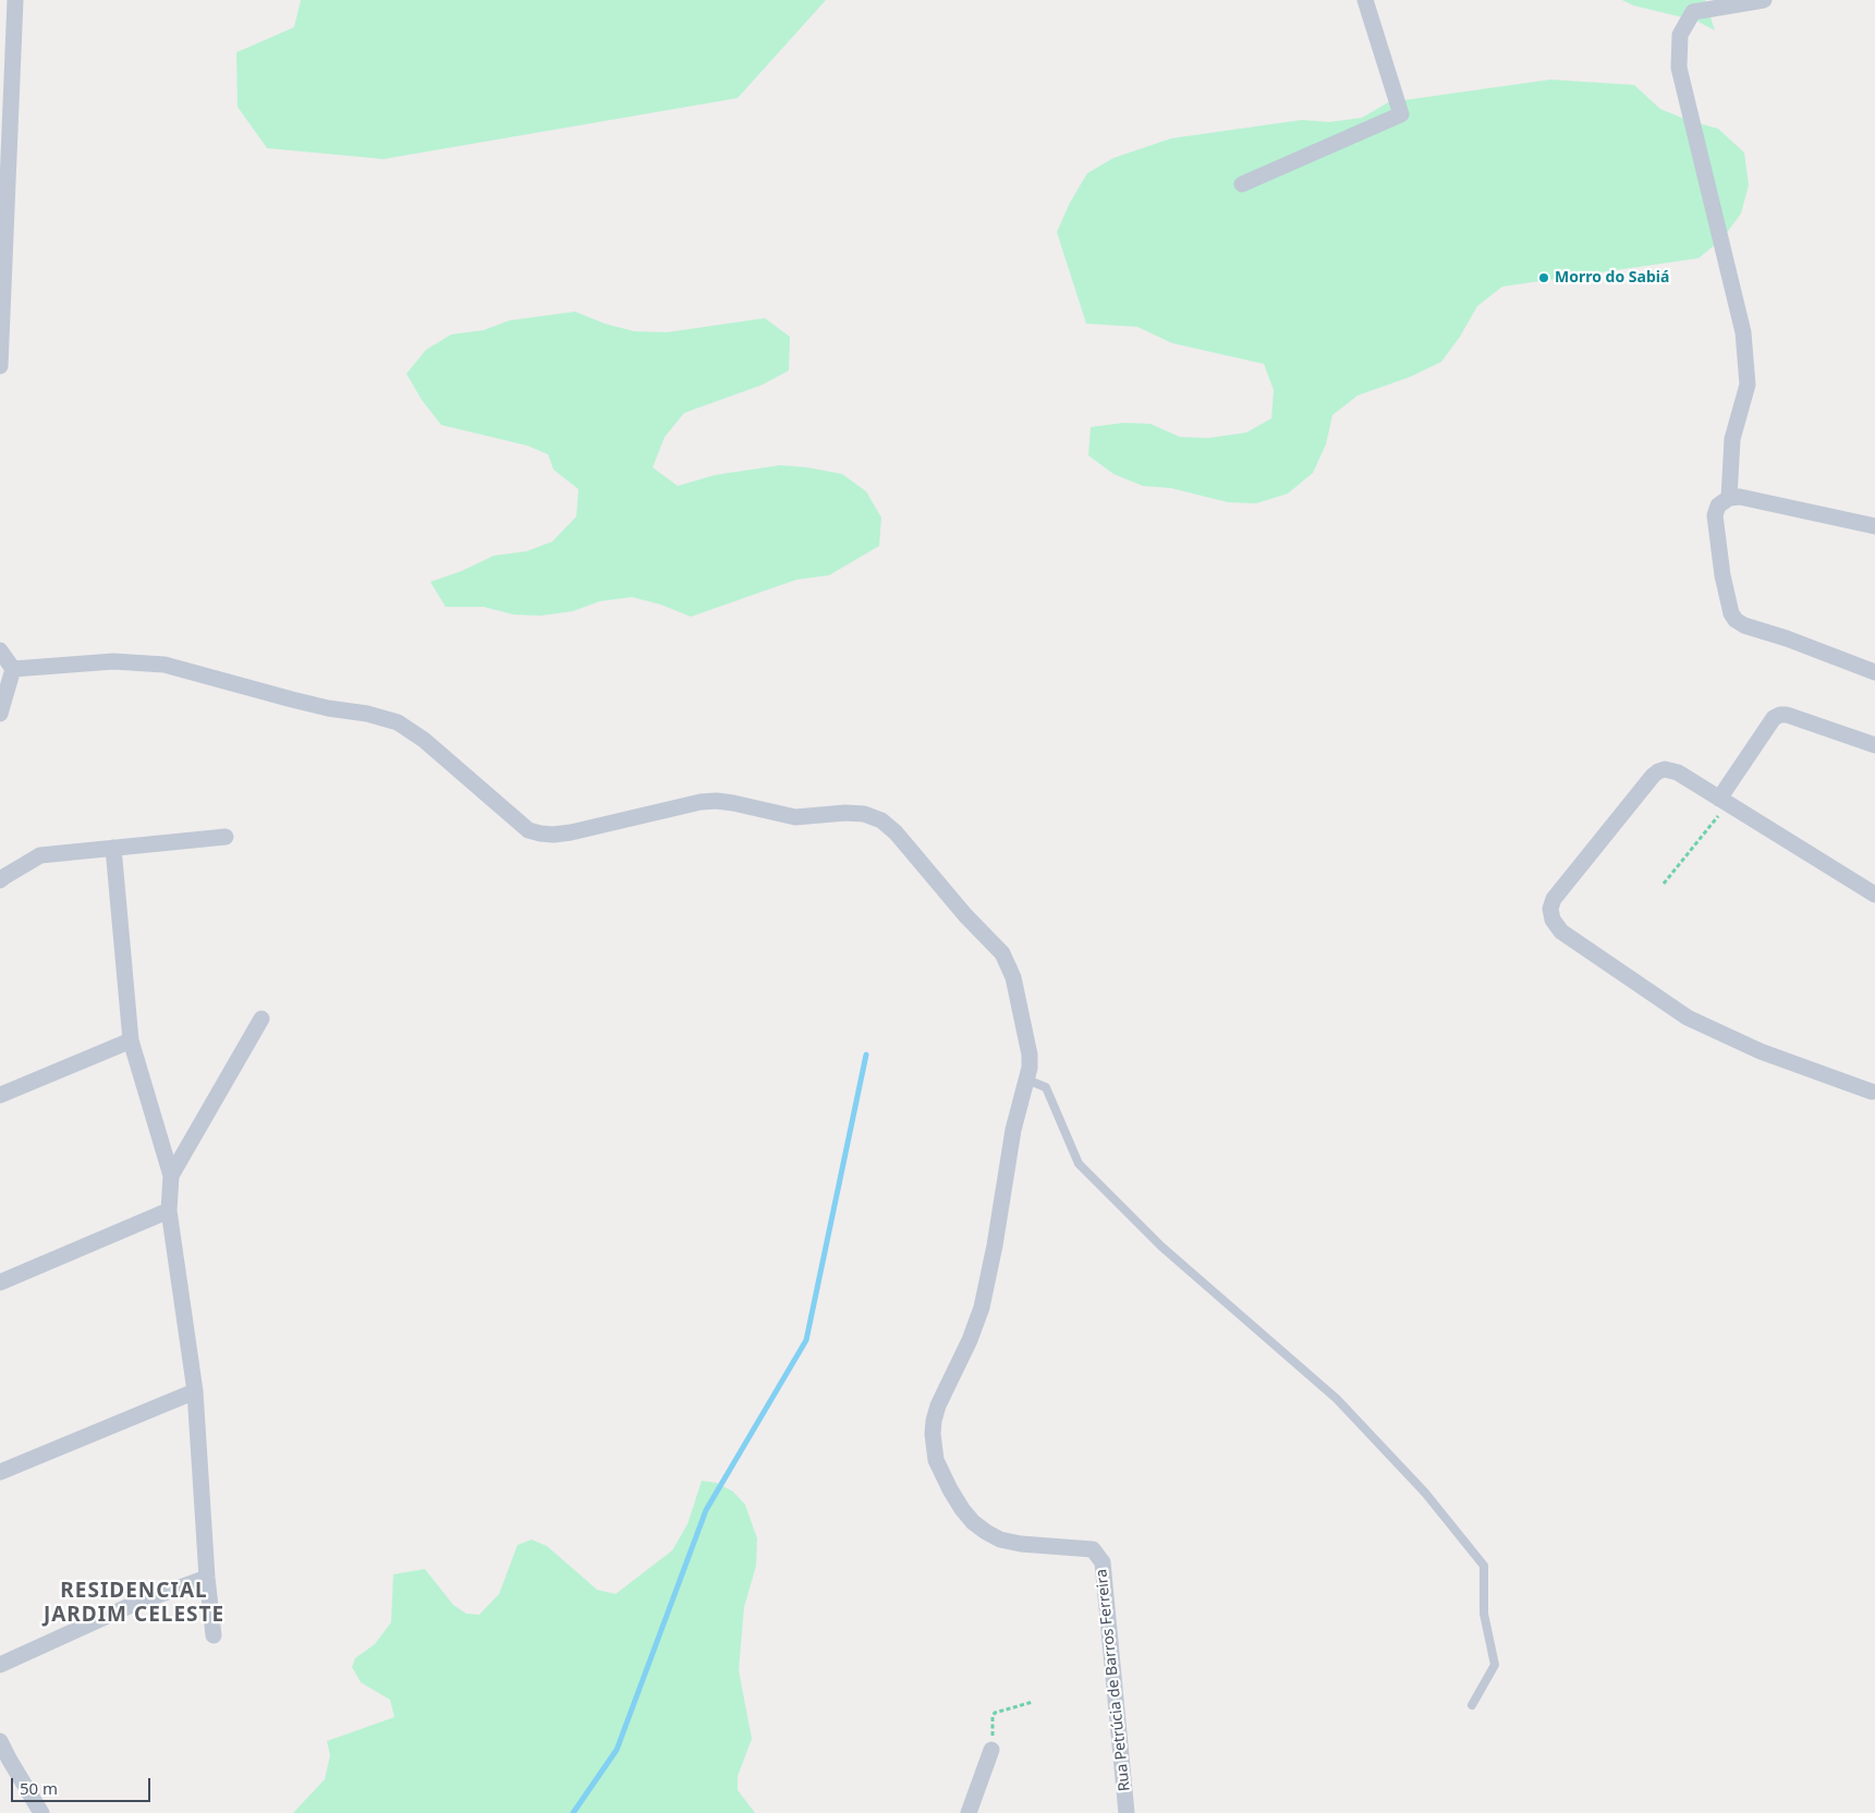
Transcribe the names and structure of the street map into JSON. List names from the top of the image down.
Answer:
{
  "streets": {
    "street": ["Rua Petrúcia de Barros Ferreira"]
  },
  "districts": ["RESIDENCIAL JARDIM CELESTE"],
  "places": ["Morro do Sabiá"],
  "scale_bar": "50 m"
}
